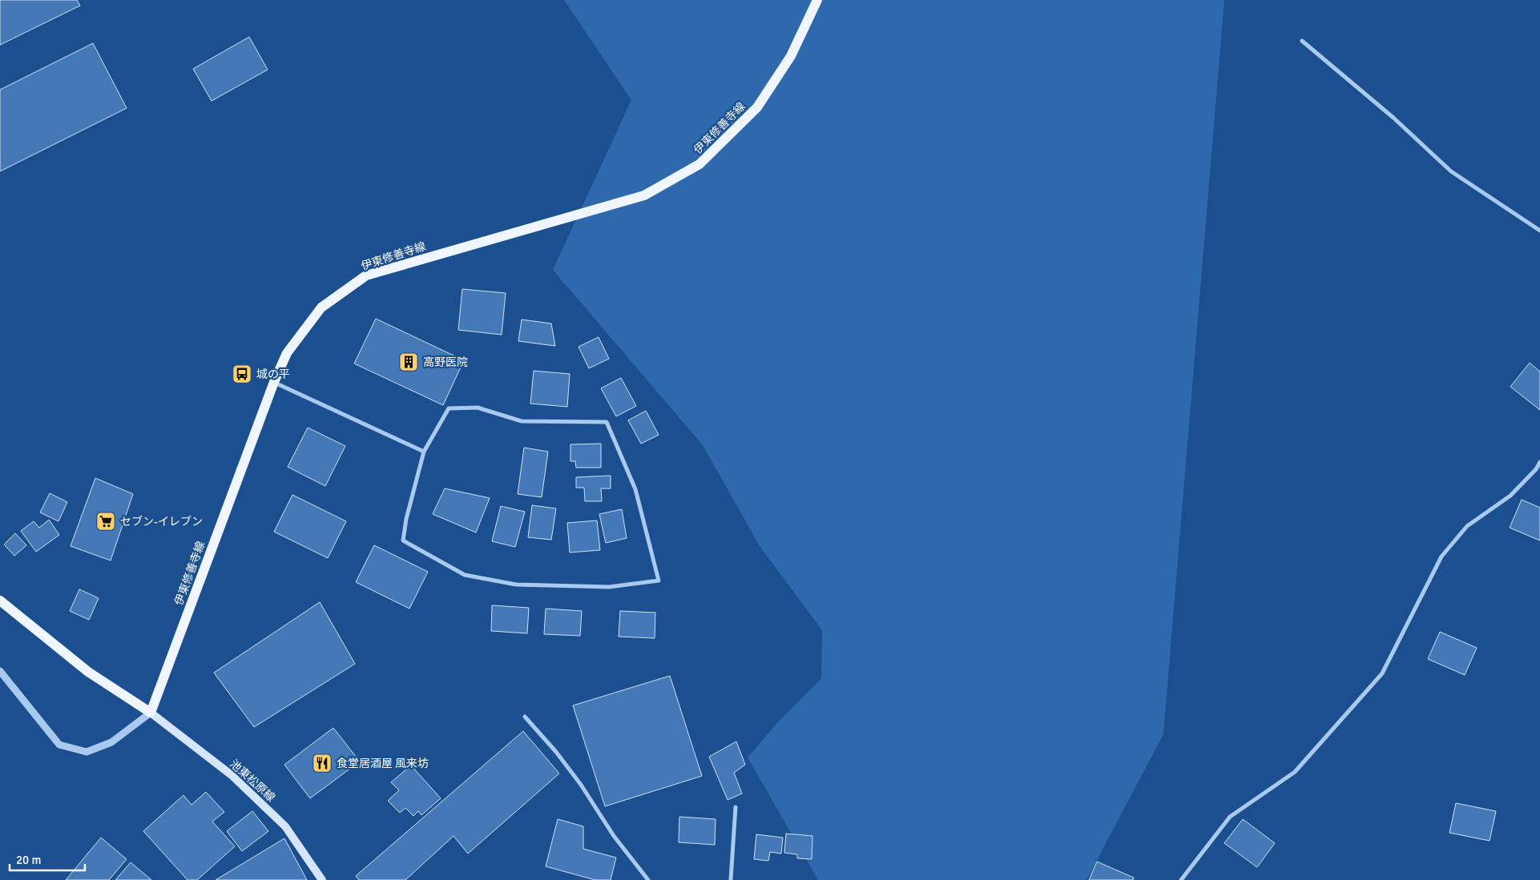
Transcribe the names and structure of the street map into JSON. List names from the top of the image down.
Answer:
{
  "streets": {
    "main road": ["伊東修善寺線", "池東松原線"]
  },
  "crossings": [
    ["伊東修善寺線", "池東松原線"]
  ],
  "places": {
    "building": ["高野医院"],
    "bus stop": ["城の平"],
    "supermarket": ["セブン-イレブン"],
    "restaurant": ["食堂居酒屋 風来坊"]
  },
  "scale_bar": "20 m"
}
